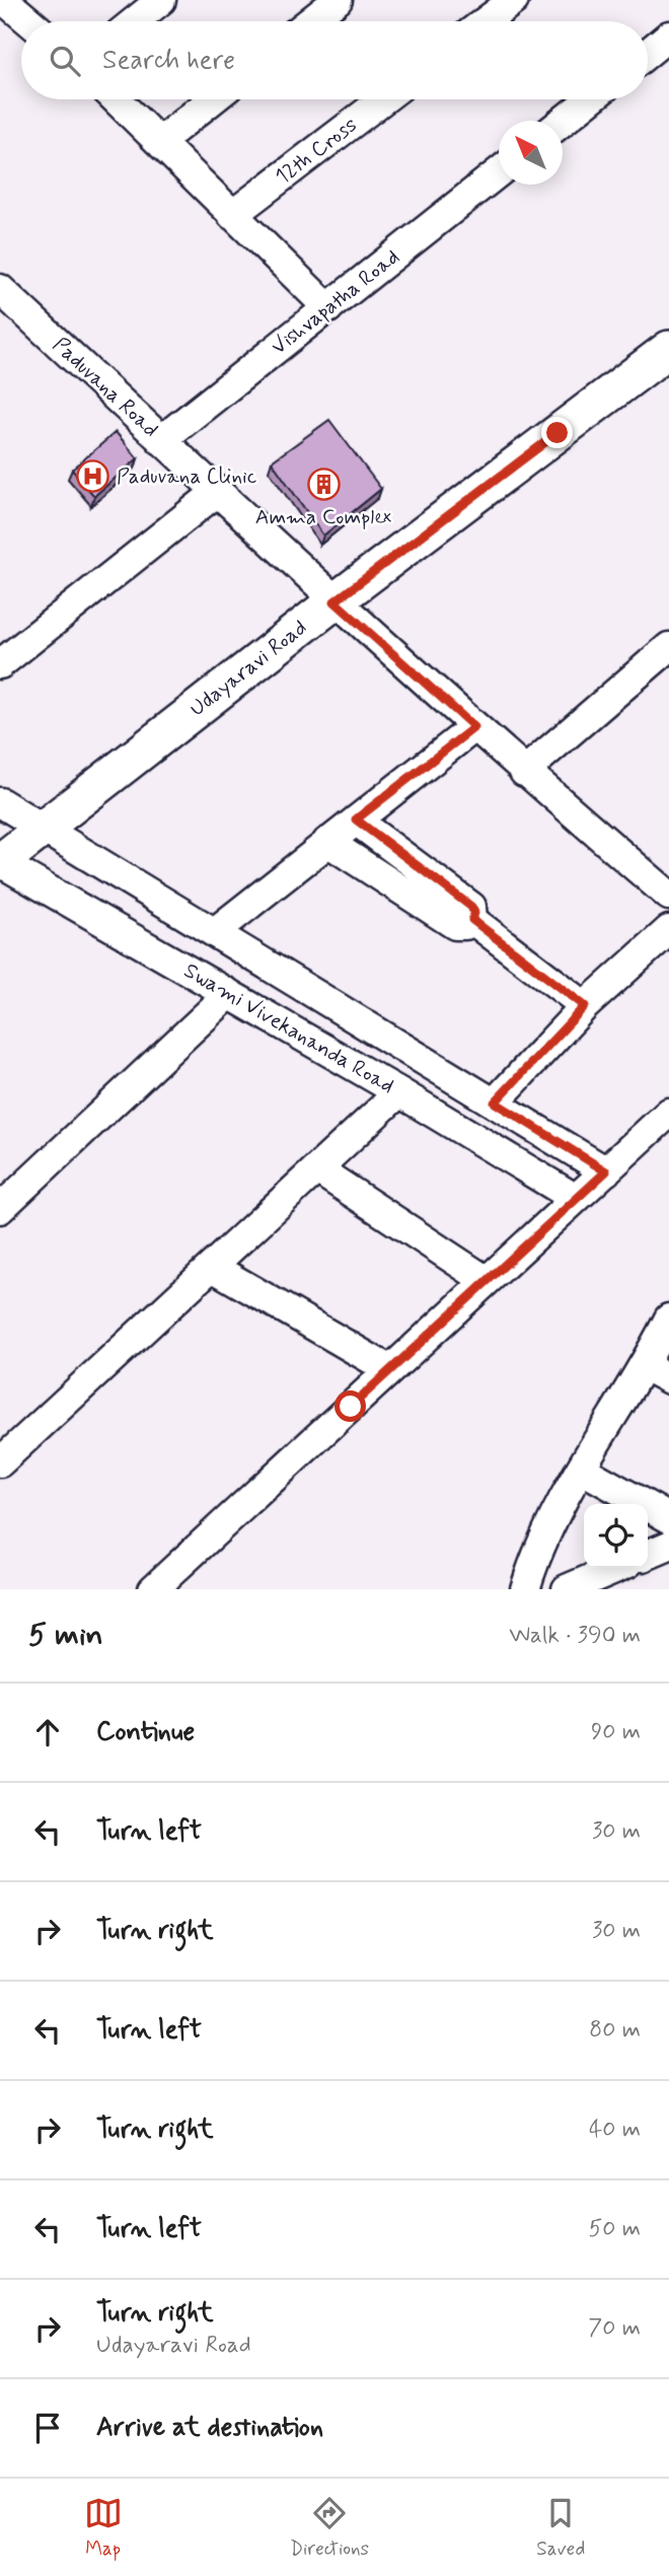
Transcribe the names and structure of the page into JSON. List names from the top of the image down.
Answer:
{
  "streets": {
    "street": [
      "12th Cross",
      "Vishvapatha Road",
      "Paduvana Road",
      "Udayaravi Road",
      "Swami Vivekananda Road"
    ]
  },
  "crossings": [
    ["Vishvapatha Road", "Paduvana Road"],
    ["Paduvana Road", "Udayaravi Road"],
    ["Udayaravi Road", "Swami Vivekananda Road"]
  ],
  "places": {
    "hospital": ["Paduvana Clinic"],
    "building": ["Amma Complex"]
  },
  "north": "top left",
  "page": {
    "search": "Search here",
    "heading": ["5 min", "Walk · 390 m"],
    "list": [
      ["Continue", "90 m"],
      ["Turn left", "30 m"],
      ["Turn right", "30 m"],
      ["Turn left", "80 m"],
      ["Turn right", "40 m"],
      ["Turn left", "50 m"],
      ["Turn right", "Udayaravi Road", "70 m"],
      "Arrive at destination"
    ],
    "nav": ["Map", "Directions", "Saved"]
  }
}
